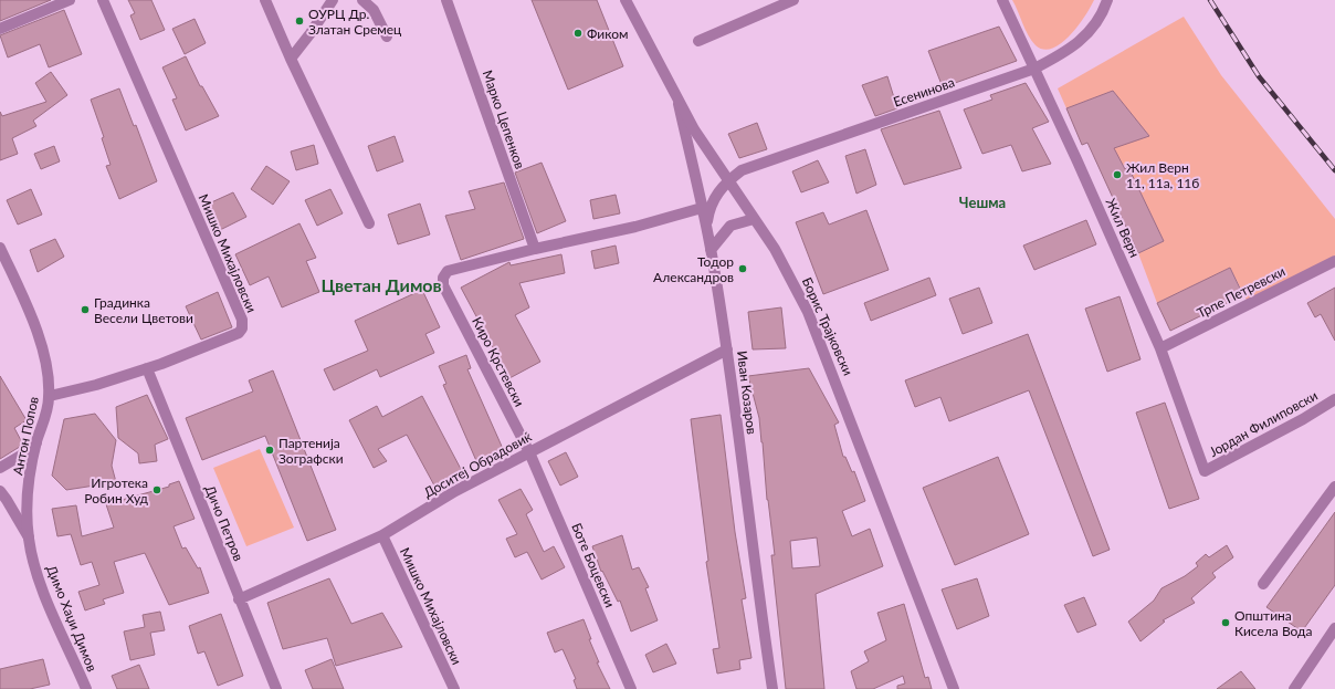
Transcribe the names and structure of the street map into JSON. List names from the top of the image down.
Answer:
{
  "streets": {
    "street": [
      "Есенинова",
      "Марко Цепенков",
      "Жил Верн",
      "Мишко Михајловски",
      "Трпе Петревски",
      "Борис Трајковски",
      "Киро Крстевски",
      "Иван Козаров",
      "Јордан Филиповски",
      "Антон Попов",
      "Доситеј Обрадовиќ",
      "Дичо Петров",
      "Боте Боцевски",
      "Димо Хаџи Димов"
    ]
  },
  "crossings": [
    ["Есенинова", "Жил Верн"],
    ["Есенинова", "Борис Трајковски"],
    ["Есенинова", "Иван Козаров"],
    ["Марко Цепенков", "Киро Крстевски"],
    ["Жил Верн", "Трпе Петревски"],
    ["Жил Верн", "Јордан Филиповски"],
    ["Мишко Михајловски", "Антон Попов"],
    ["Мишко Михајловски", "Доситеј Обрадовиќ"],
    ["Мишко Михајловски", "Дичо Петров"],
    ["Борис Трајковски", "Иван Козаров"],
    ["Киро Крстевски", "Доситеј Обрадовиќ"],
    ["Киро Крстевски", "Боте Боцевски"],
    ["Иван Козаров", "Доситеј Обрадовиќ"],
    ["Антон Попов", "Димо Хаџи Димов"],
    ["Доситеј Обрадовиќ", "Дичо Петров"],
    ["Доситеј Обрадовиќ", "Боте Боцевски"]
  ],
  "districts": ["Чешма", "Цветан Димов"],
  "places": [
    "ОУРЦ Др. Златан Сремец",
    "Фиком",
    "Жил Верн 11, 11а, 11б",
    "Тодор Александров",
    "Градинка Весели Цветови",
    "Партенија Зографски",
    "Игротека Робин Худ",
    "Општина Кисела Вода"
  ]
}
